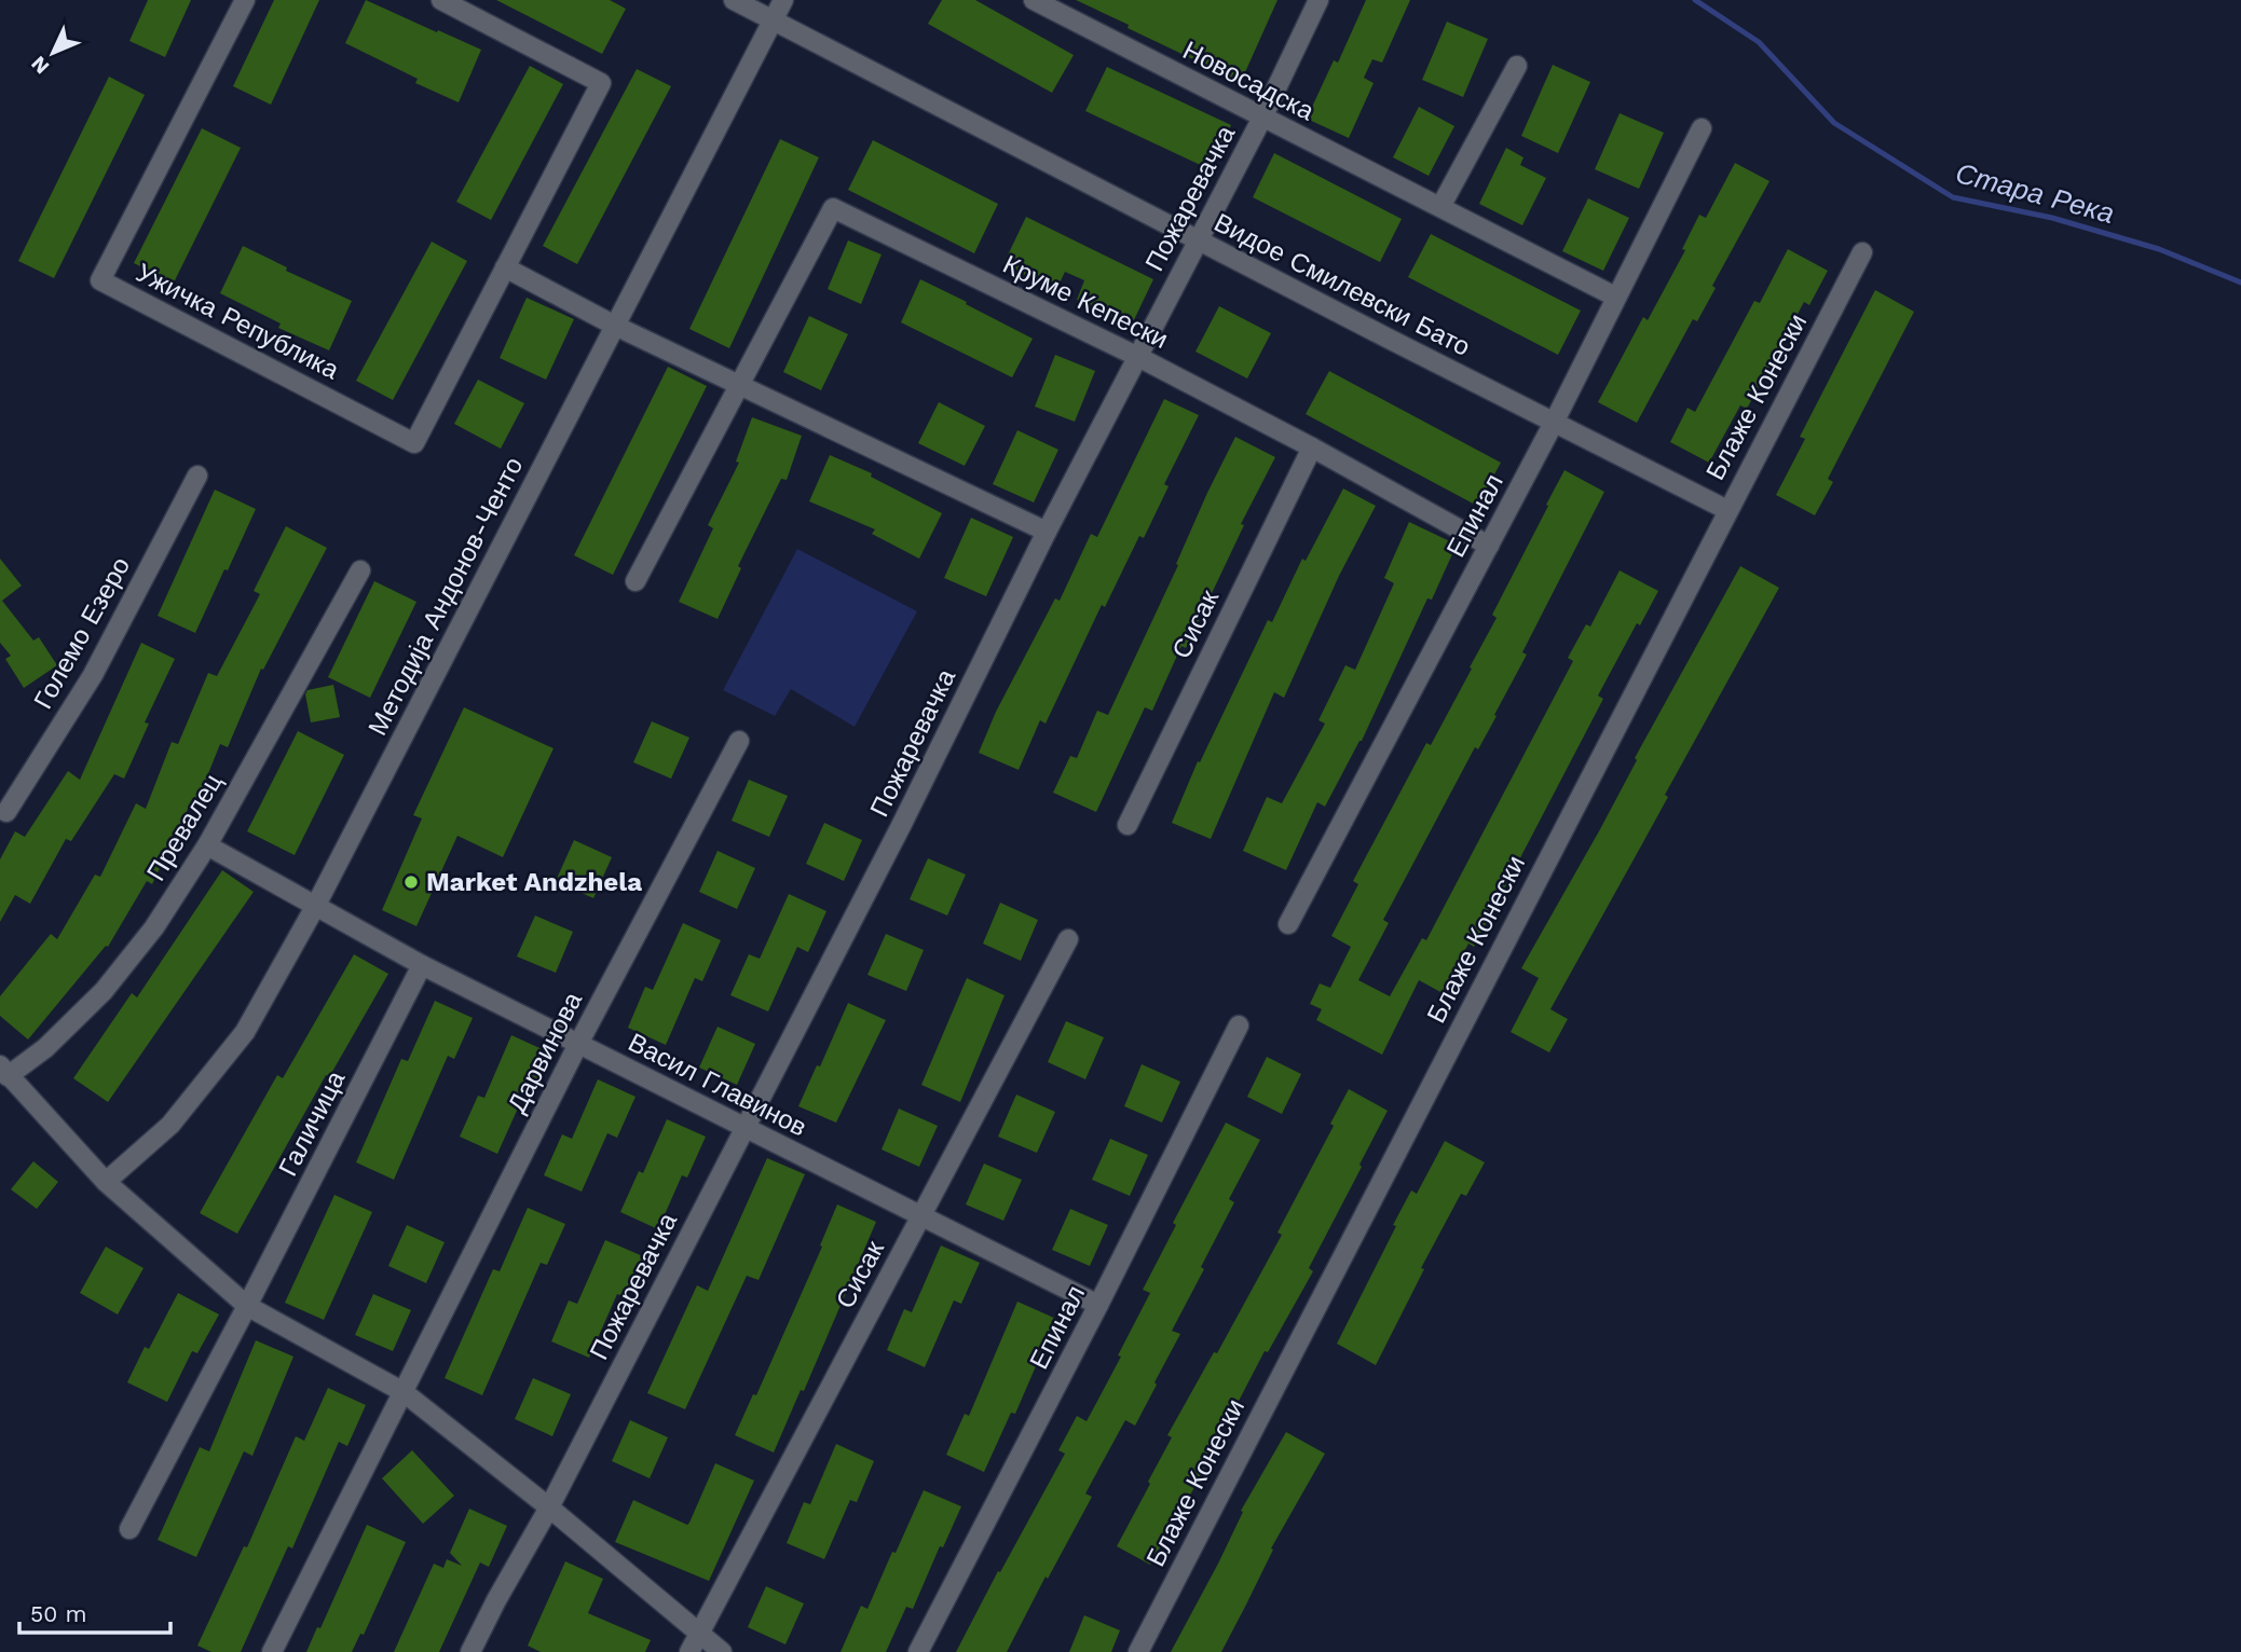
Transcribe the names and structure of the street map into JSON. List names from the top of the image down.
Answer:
{
  "streets": {
    "street": [
      "Новосадска",
      "Пожаревачка",
      "Видое Смилевски Бато",
      "Круме Кепески",
      "Ужичка Република",
      "Блаже Конески",
      "Епинал",
      "Методија Андонов-Ченто",
      "Сисак",
      "Големо Езеро",
      "Превалец",
      "Дарвинова",
      "Васил Главинов",
      "Галичица"
    ]
  },
  "crossings": [
    ["Новосадска", "Пожаревачка"],
    ["Новосадска", "Епинал"],
    ["Пожаревачка", "Видое Смилевски Бато"],
    ["Пожаревачка", "Круме Кепески"],
    ["Пожаревачка", "Васил Главинов"],
    ["Видое Смилевски Бато", "Блаже Конески"],
    ["Видое Смилевски Бато", "Епинал"],
    ["Видое Смилевски Бато", "Методија Андонов-Ченто"],
    ["Круме Кепески", "Епинал"],
    ["Круме Кепески", "Сисак"],
    ["Епинал", "Васил Главинов"],
    ["Методија Андонов-Ченто", "Васил Главинов"],
    ["Сисак", "Васил Главинов"],
    ["Превалец", "Васил Главинов"],
    ["Дарвинова", "Васил Главинов"],
    ["Васил Главинов", "Галичица"]
  ],
  "water": ["Стара Река"],
  "places": ["Market Andzhela"],
  "scale_bar": "50 m",
  "north": "bottom left"
}
